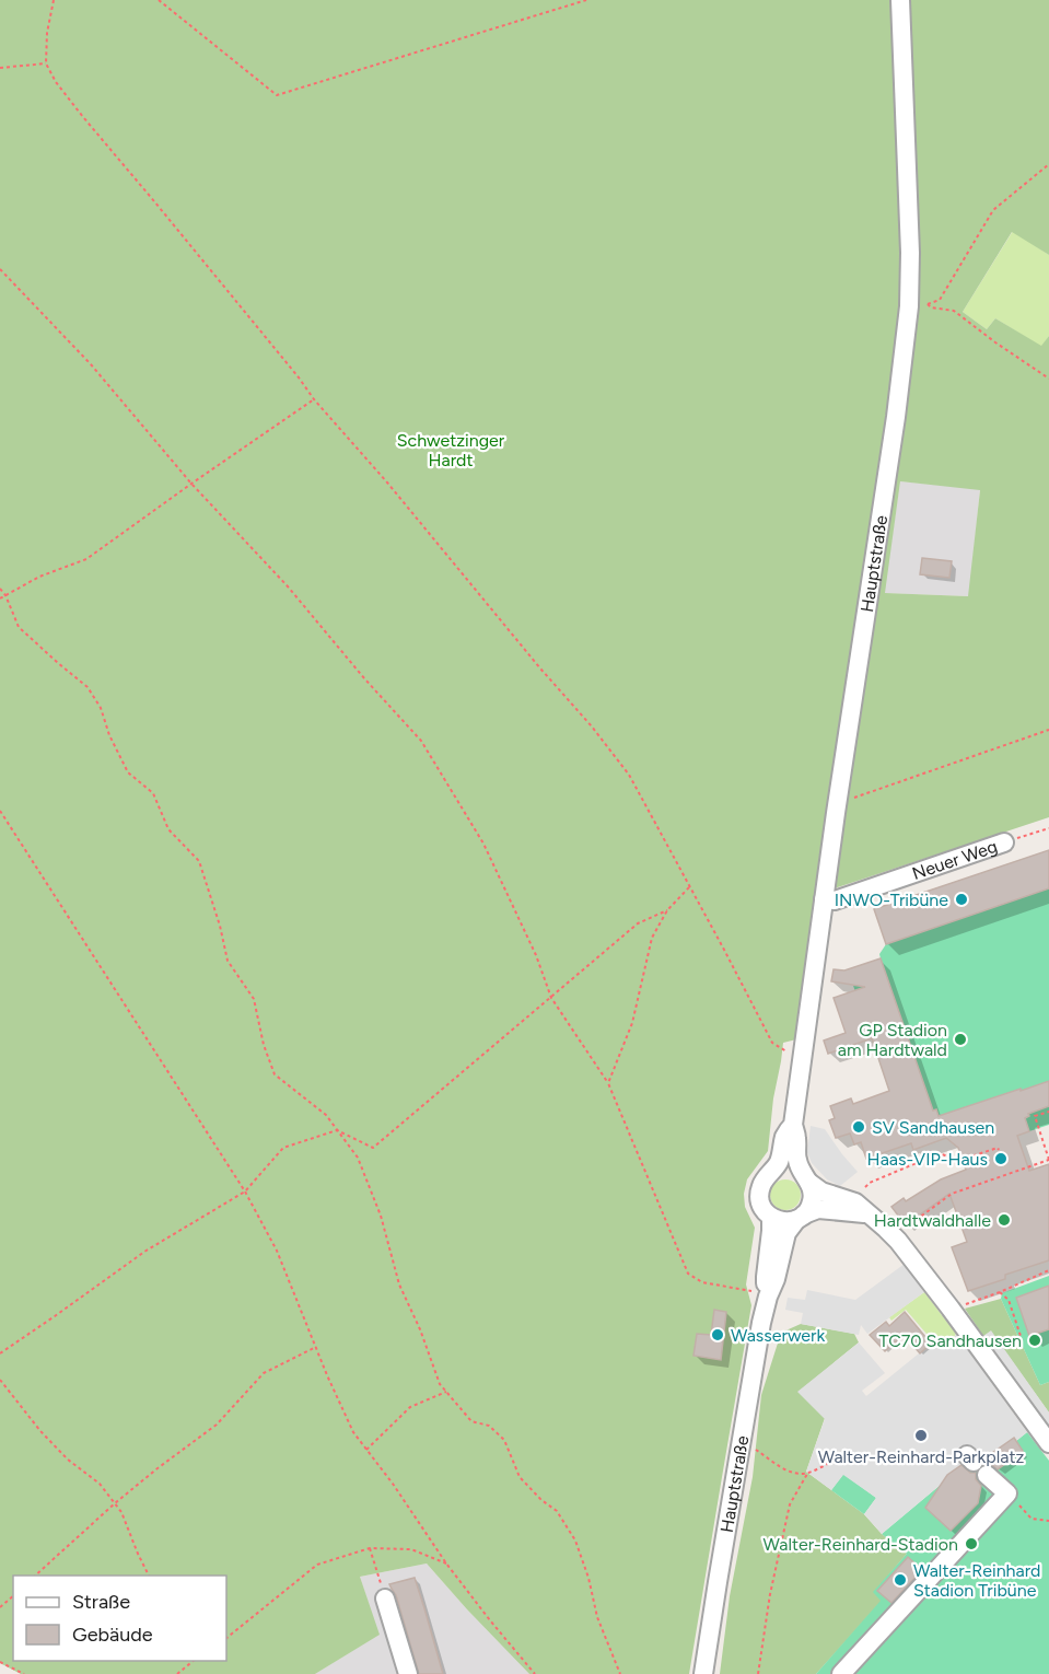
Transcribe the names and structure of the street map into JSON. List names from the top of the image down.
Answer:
{
  "streets": {
    "street": ["Hauptstraße", "Neuer Weg"]
  },
  "crossings": [
    ["Hauptstraße", "Neuer Weg"]
  ],
  "parks": ["Schwetzinger Hardt"],
  "places": [
    "INWO-Tribüne",
    "GP Stadion am Hardtwald",
    "SV Sandhausen",
    "Haas-VIP-Haus",
    "Hardtwaldhalle",
    "Wasserwerk",
    "TC70 Sandhausen",
    "Walter-Reinhard-Parkplatz",
    "Walter-Reinhard-Stadion",
    "Walter-Reinhard Stadion Tribüne"
  ],
  "legend": ["Straße", "Gebäude"]
}
